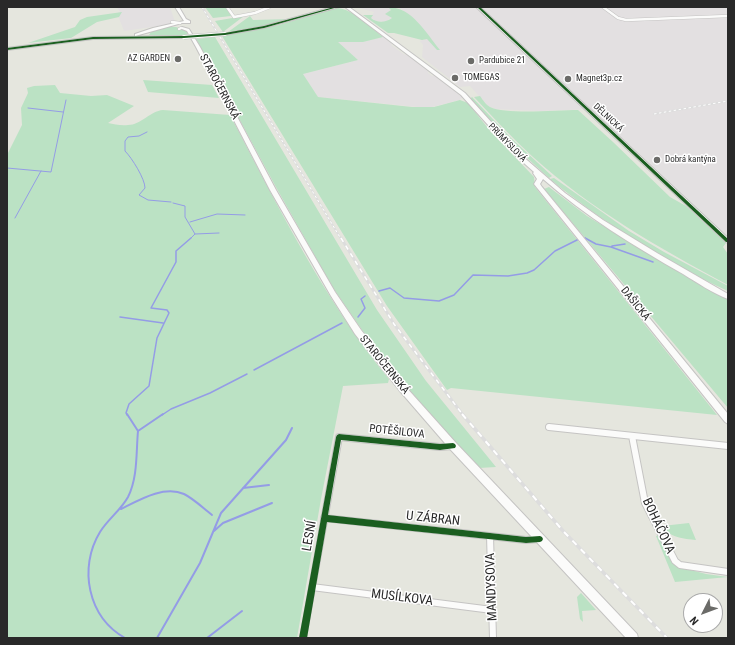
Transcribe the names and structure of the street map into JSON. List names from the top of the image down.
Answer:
{
  "streets": {
    "main road": [
      "STAROČERNSKÁ",
      "DĚLNICKÁ",
      "PRŮMYSLOVÁ",
      "DAŠICKÁ"
    ],
    "street": [
      "POTĚŠILOVA",
      "U ZÁBRAN",
      "BOHÁČOVA",
      "LESNÍ",
      "MANDYSOVA",
      "MUSÍLKOVA"
    ]
  },
  "crossings": [
    ["STAROČERNSKÁ", "POTĚŠILOVA"],
    ["STAROČERNSKÁ", "U ZÁBRAN"],
    ["PRŮMYSLOVÁ", "DAŠICKÁ"],
    ["POTĚŠILOVA", "LESNÍ"],
    ["U ZÁBRAN", "LESNÍ"],
    ["U ZÁBRAN", "MANDYSOVA"],
    ["LESNÍ", "MUSÍLKOVA"],
    ["MANDYSOVA", "MUSÍLKOVA"]
  ],
  "places": [
    "AZ GARDEN",
    "Pardubice 21",
    "TOMEGAS",
    "Magnet3p.cz",
    "Dobrá kantýna"
  ],
  "north": "bottom left"
}
